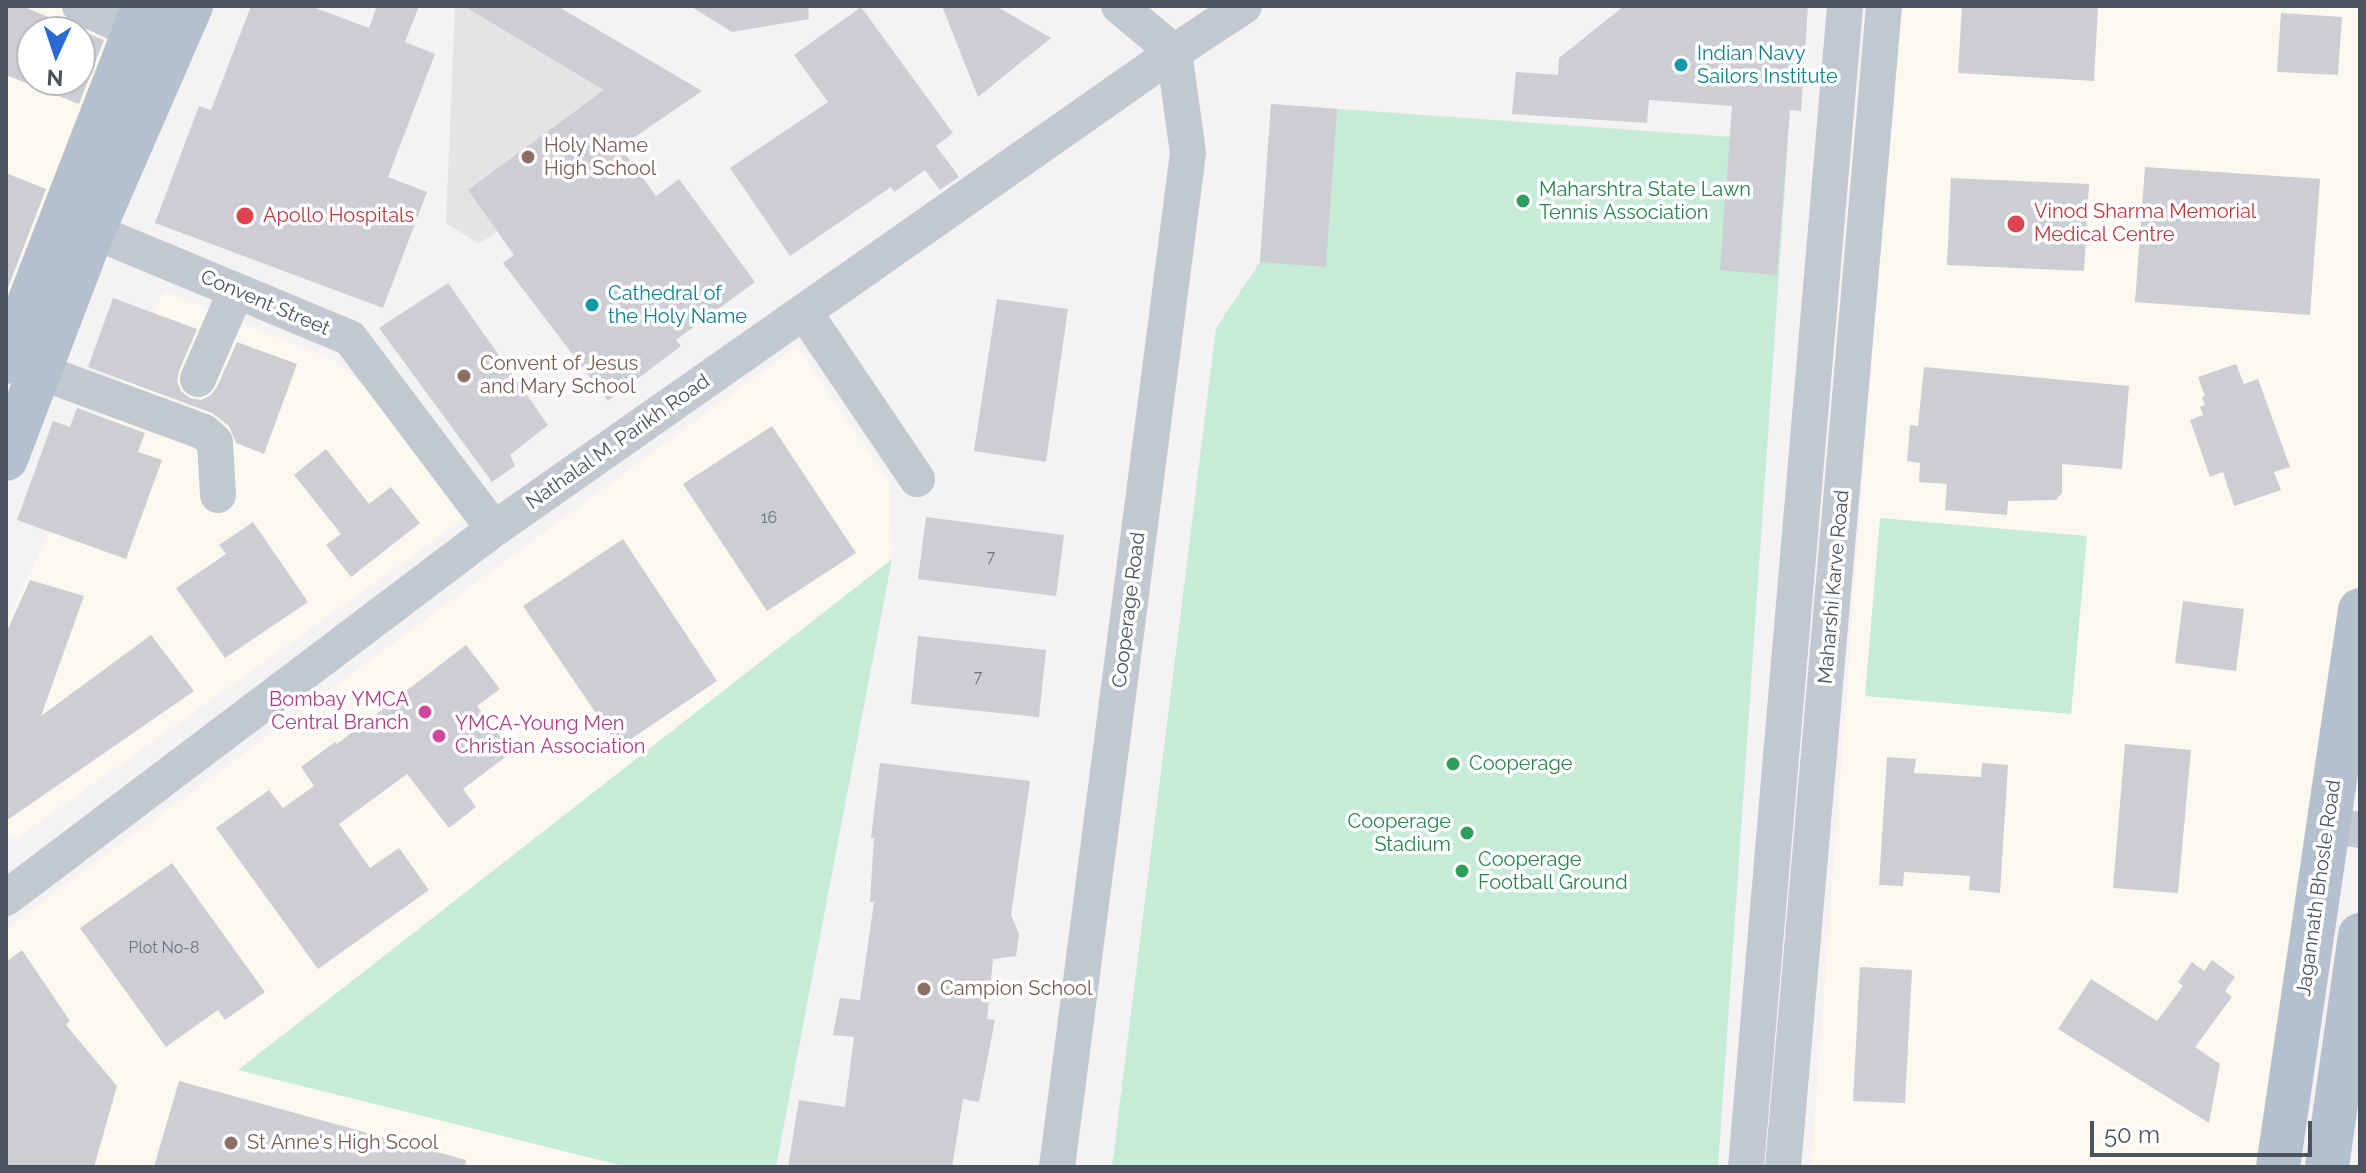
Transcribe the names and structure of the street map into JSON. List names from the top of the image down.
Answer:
{
  "streets": {
    "main road": ["Jagannath Bhosle Road"],
    "street": [
      "Convent Street",
      "Nathalal M. Parikh Road",
      "Maharshi Karve Road",
      "Cooperage Road"
    ]
  },
  "crossings": [
    ["Convent Street", "Nathalal M. Parikh Road"],
    ["Nathalal M. Parikh Road", "Cooperage Road"]
  ],
  "places": [
    "Indian Navy Sailors Institute",
    "Holy Name High School",
    "Maharshtra State Lawn Tennis Association",
    "Apollo Hospitals",
    "Vinod Sharma Memorial Medical Centre",
    "Cathedral of the Holy Name",
    "Convent of Jesus and Mary School",
    "Bombay YMCA Central Branch",
    "YMCA-Young Men Christian Association",
    "Cooperage",
    "Cooperage Stadium",
    "Cooperage Football Ground",
    "Campion School",
    "St Anne's High Scool"
  ],
  "house_numbers": [
    "16",
    "7",
    "7",
    "Plot No-8"
  ],
  "scale_bar": "50 m",
  "north": "bottom"
}
